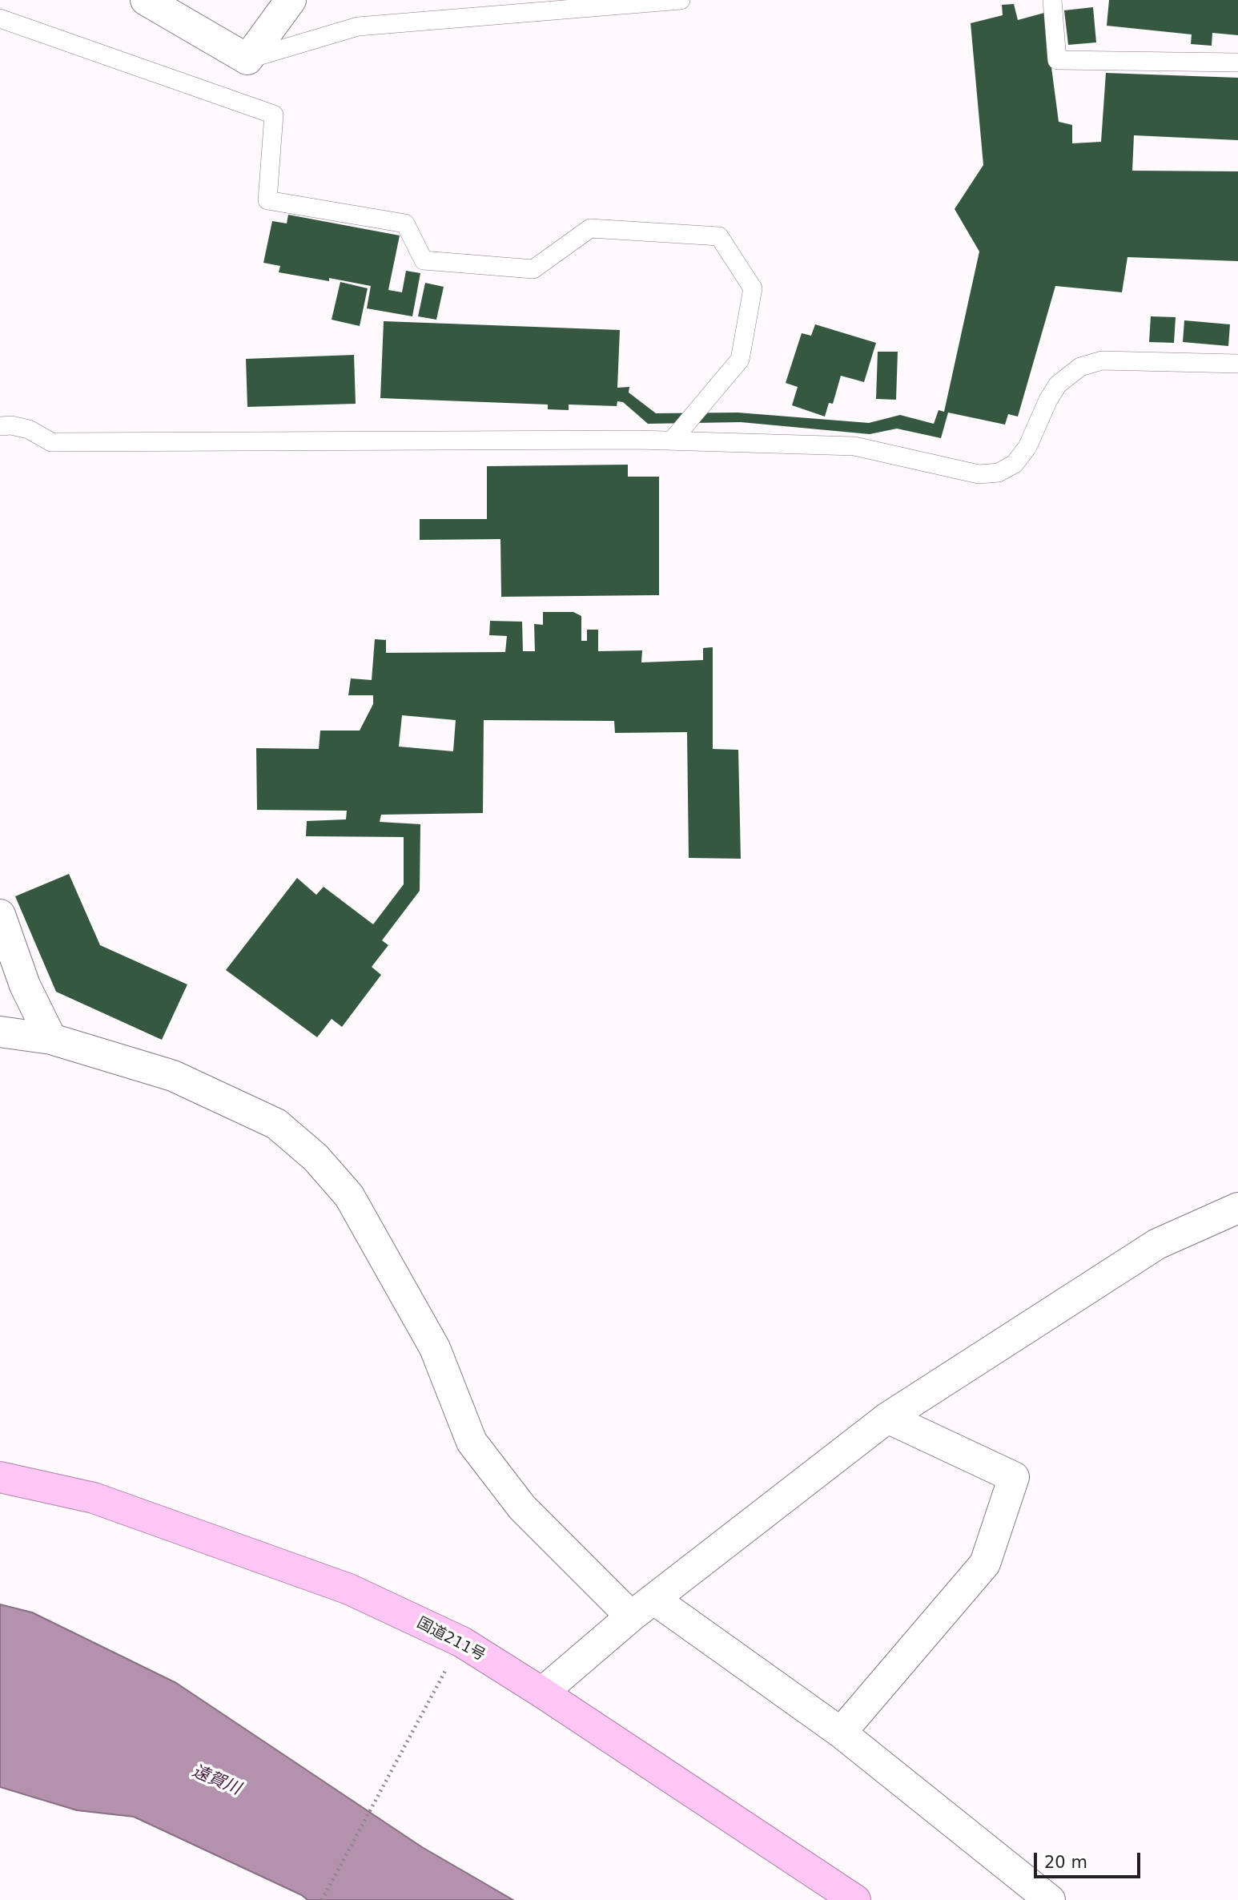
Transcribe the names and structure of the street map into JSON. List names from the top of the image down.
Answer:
{
  "streets": {
    "highway": ["国道211号"]
  },
  "water": ["遠賀川"],
  "scale_bar": "20 m"
}
